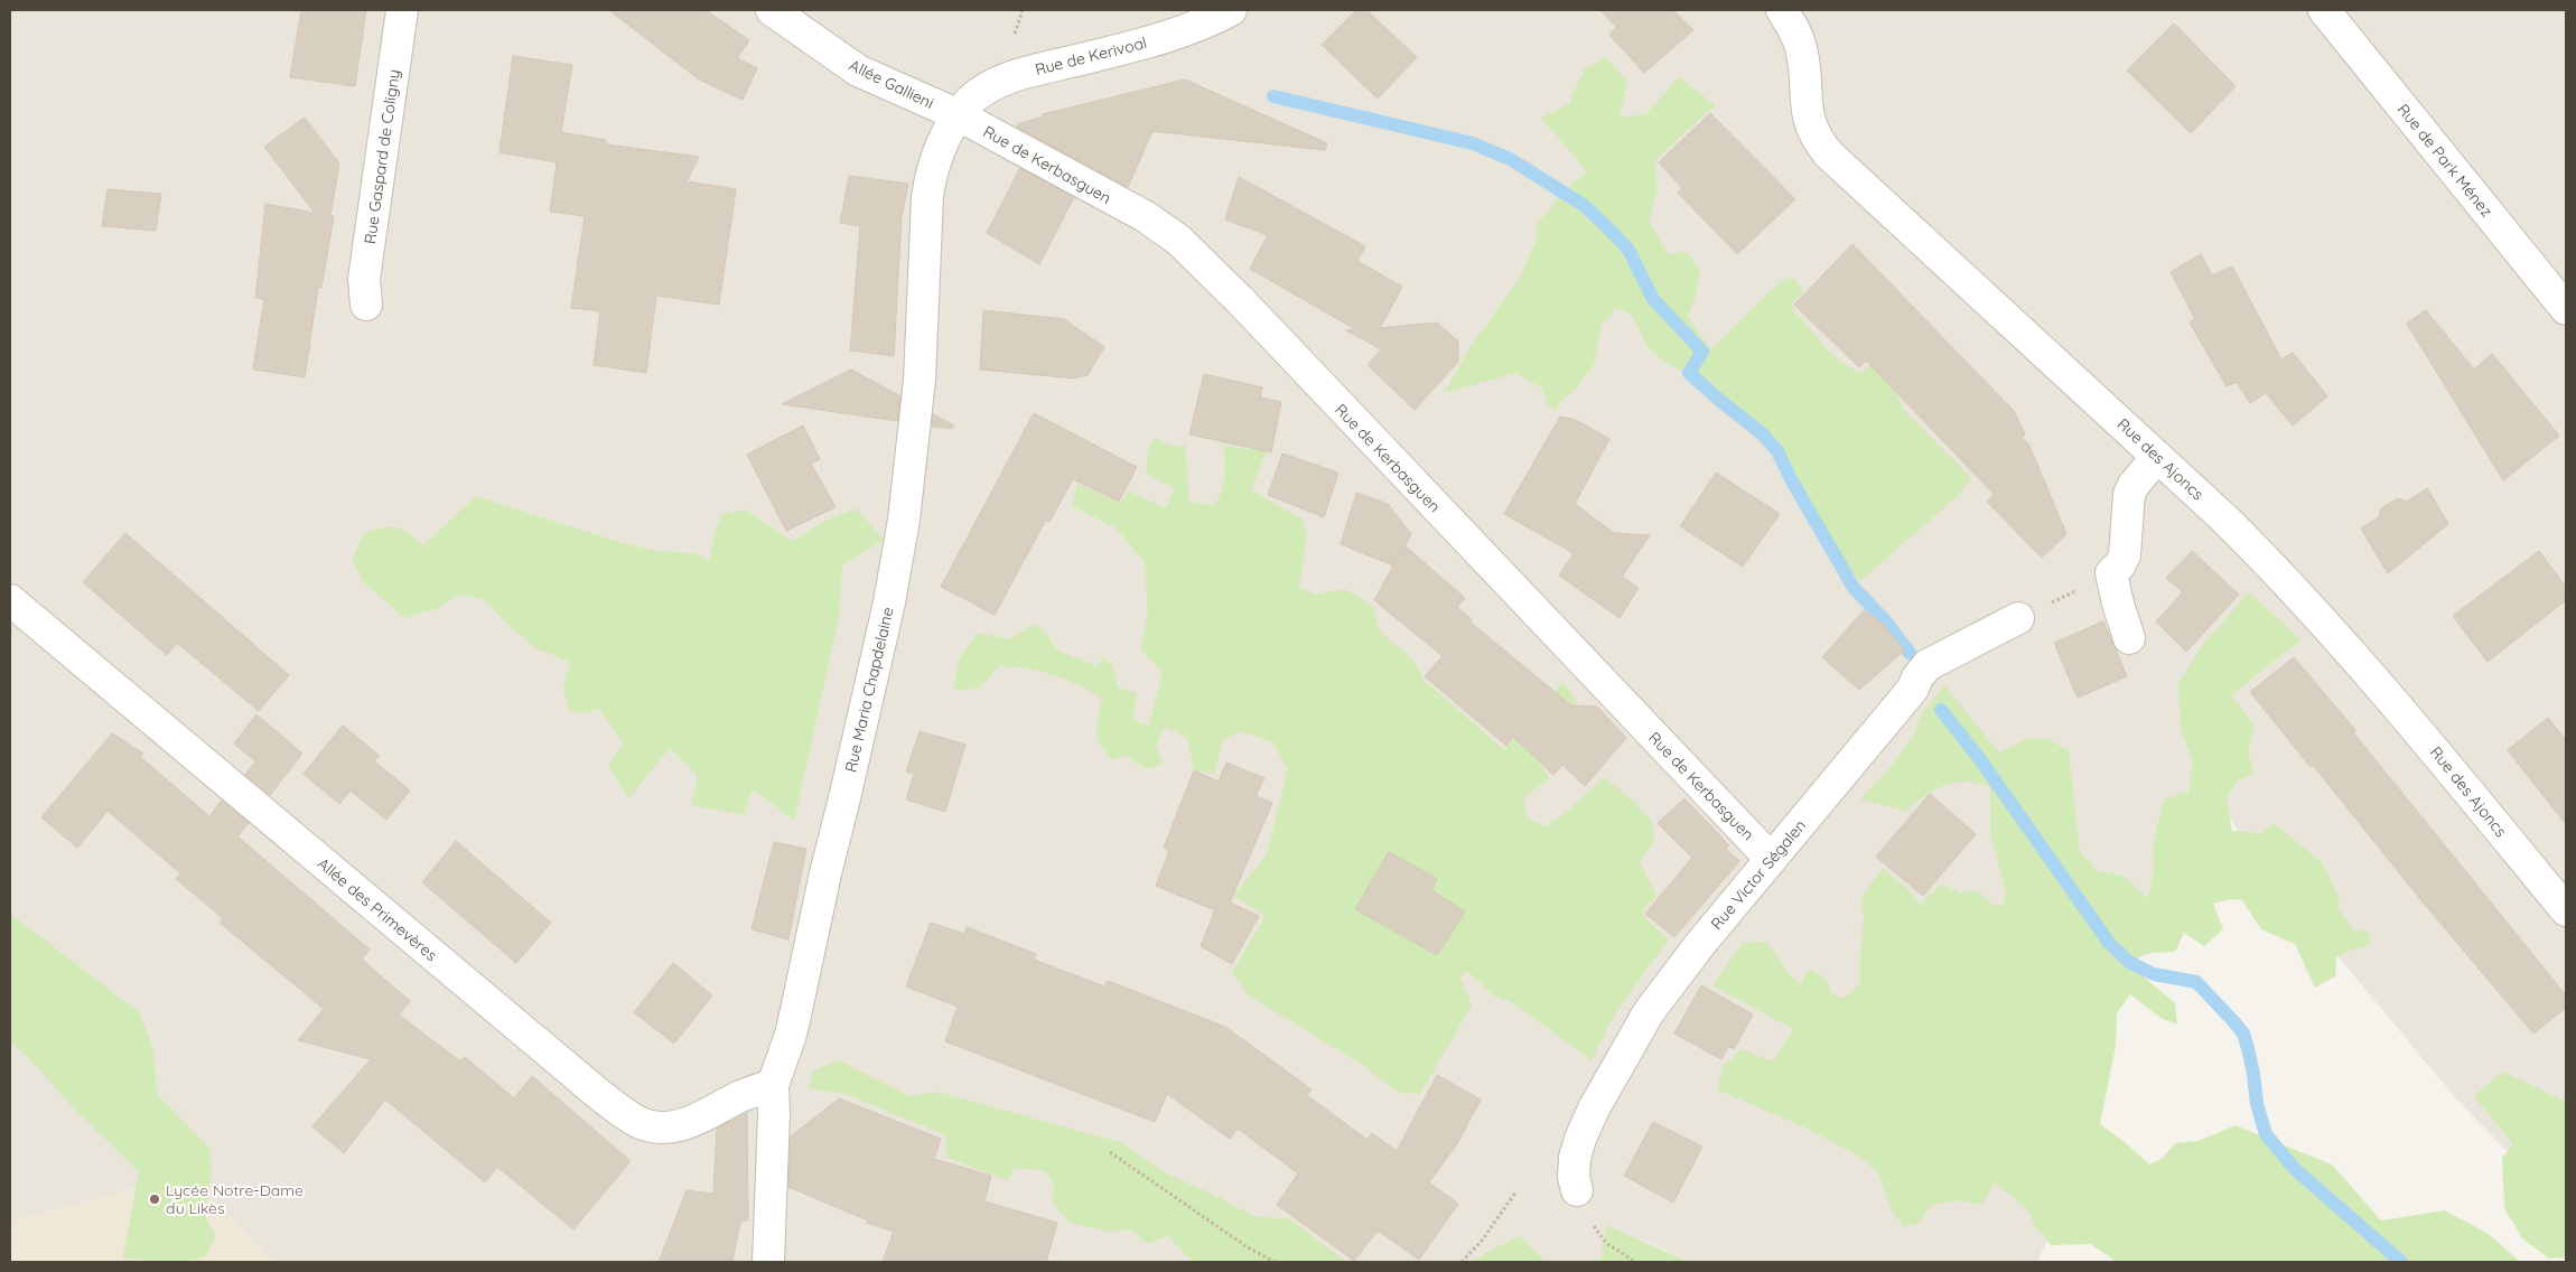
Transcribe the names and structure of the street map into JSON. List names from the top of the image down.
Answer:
{
  "streets": {
    "street": [
      "Rue de Kerivoal",
      "Allée Gallieni",
      "Rue Gaspard de Coligny",
      "Rue de Park Ménez",
      "Rue de Kerbasguen",
      "Rue des Ajoncs",
      "Rue Maria Chapdelaine",
      "Rue Victor Ségalen",
      "Allée des Primevères"
    ]
  },
  "crossings": [
    ["Rue de Kerivoal", "Allée Gallieni"],
    ["Rue de Kerivoal", "Rue de Kerbasguen"],
    ["Rue de Kerivoal", "Rue Maria Chapdelaine"],
    ["Allée Gallieni", "Rue de Kerbasguen"],
    ["Allée Gallieni", "Rue Maria Chapdelaine"],
    ["Rue de Kerbasguen", "Rue Maria Chapdelaine"],
    ["Rue de Kerbasguen", "Rue Victor Ségalen"],
    ["Rue Maria Chapdelaine", "Allée des Primevères"]
  ],
  "places": ["Lycée Notre-Dame du Likès"]
}
